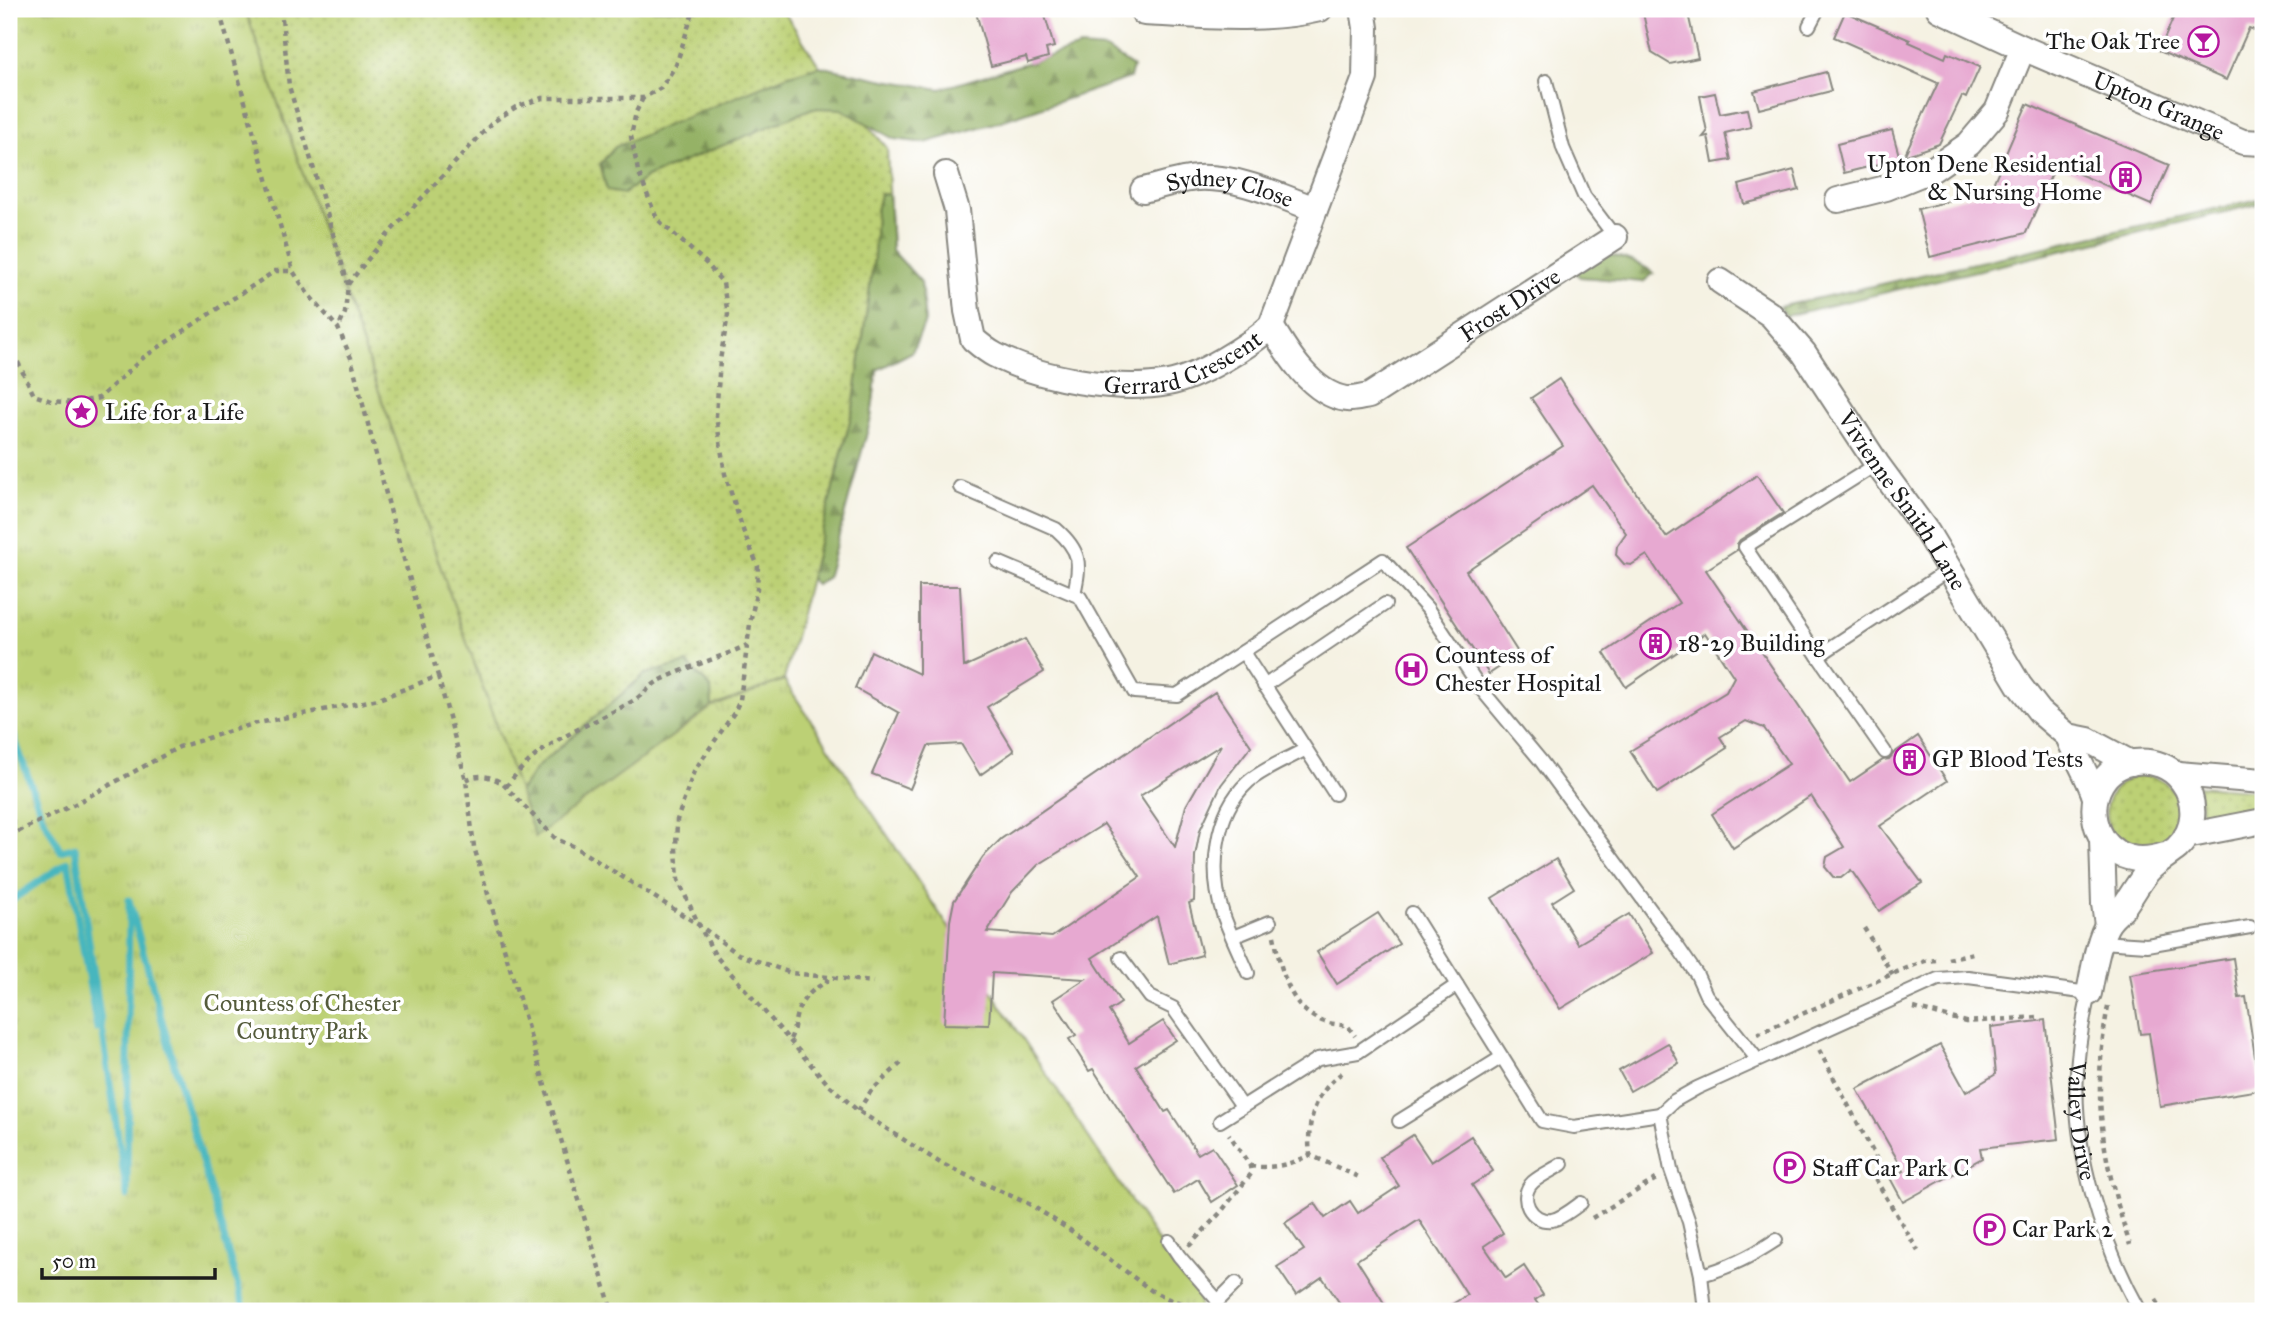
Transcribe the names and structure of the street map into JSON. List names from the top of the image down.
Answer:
{
  "streets": {
    "street": [
      "Upton Grange",
      "Sydney Close",
      "Frost Drive",
      "Gerrard Crescent",
      "Vivienne Smith Lane",
      "Valley Drive"
    ]
  },
  "crossings": [
    ["Sydney Close", "Gerrard Crescent"],
    ["Frost Drive", "Gerrard Crescent"],
    ["Vivienne Smith Lane", "Valley Drive"]
  ],
  "parks": ["Countess of Chester Country Park"],
  "places": {
    "bar": ["The Oak Tree"],
    "building": ["Upton Dene Residential & Nursing Home", "18-29 Building", "GP Blood Tests"],
    "place": ["Life for a Life"],
    "hospital": ["Countess of Chester Hospital"],
    "parking": ["Staff Car Park C", "Car Park 2"]
  },
  "scale_bar": "50 m"
}
